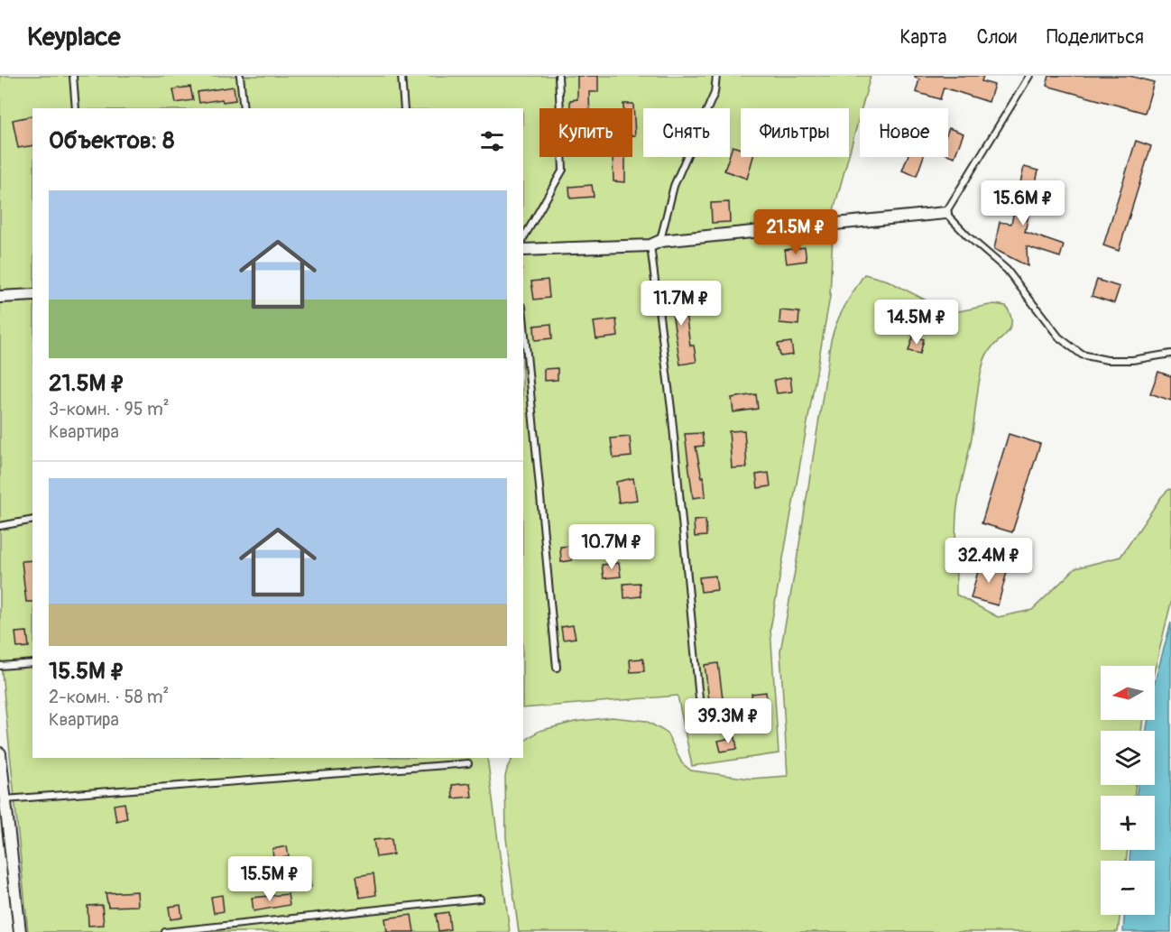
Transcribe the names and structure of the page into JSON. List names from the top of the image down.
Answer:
{
  "north": "left",
  "page": {
    "header": "Keyplace",
    "nav": ["Карта", "Слои", "Поделиться"],
    "chip": [
      "Купить",
      "Снять",
      "Фильтры",
      "Новое"
    ],
    "heading": "Объектов: 8",
    "list": [
      {
        "name": "21.5M ₽",
        "note": "3-комн. · 95 m² · Квартира"
      },
      {
        "name": "15.5M ₽",
        "note": "2-комн. · 58 m² · Квартира"
      }
    ],
    "price": [
      "15.6M ₽",
      "21.5M ₽",
      "11.7M ₽",
      "14.5M ₽",
      "10.7M ₽",
      "32.4M ₽",
      "39.3M ₽",
      "15.5M ₽"
    ],
    "map_buttons": ["+", "−"]
  }
}
